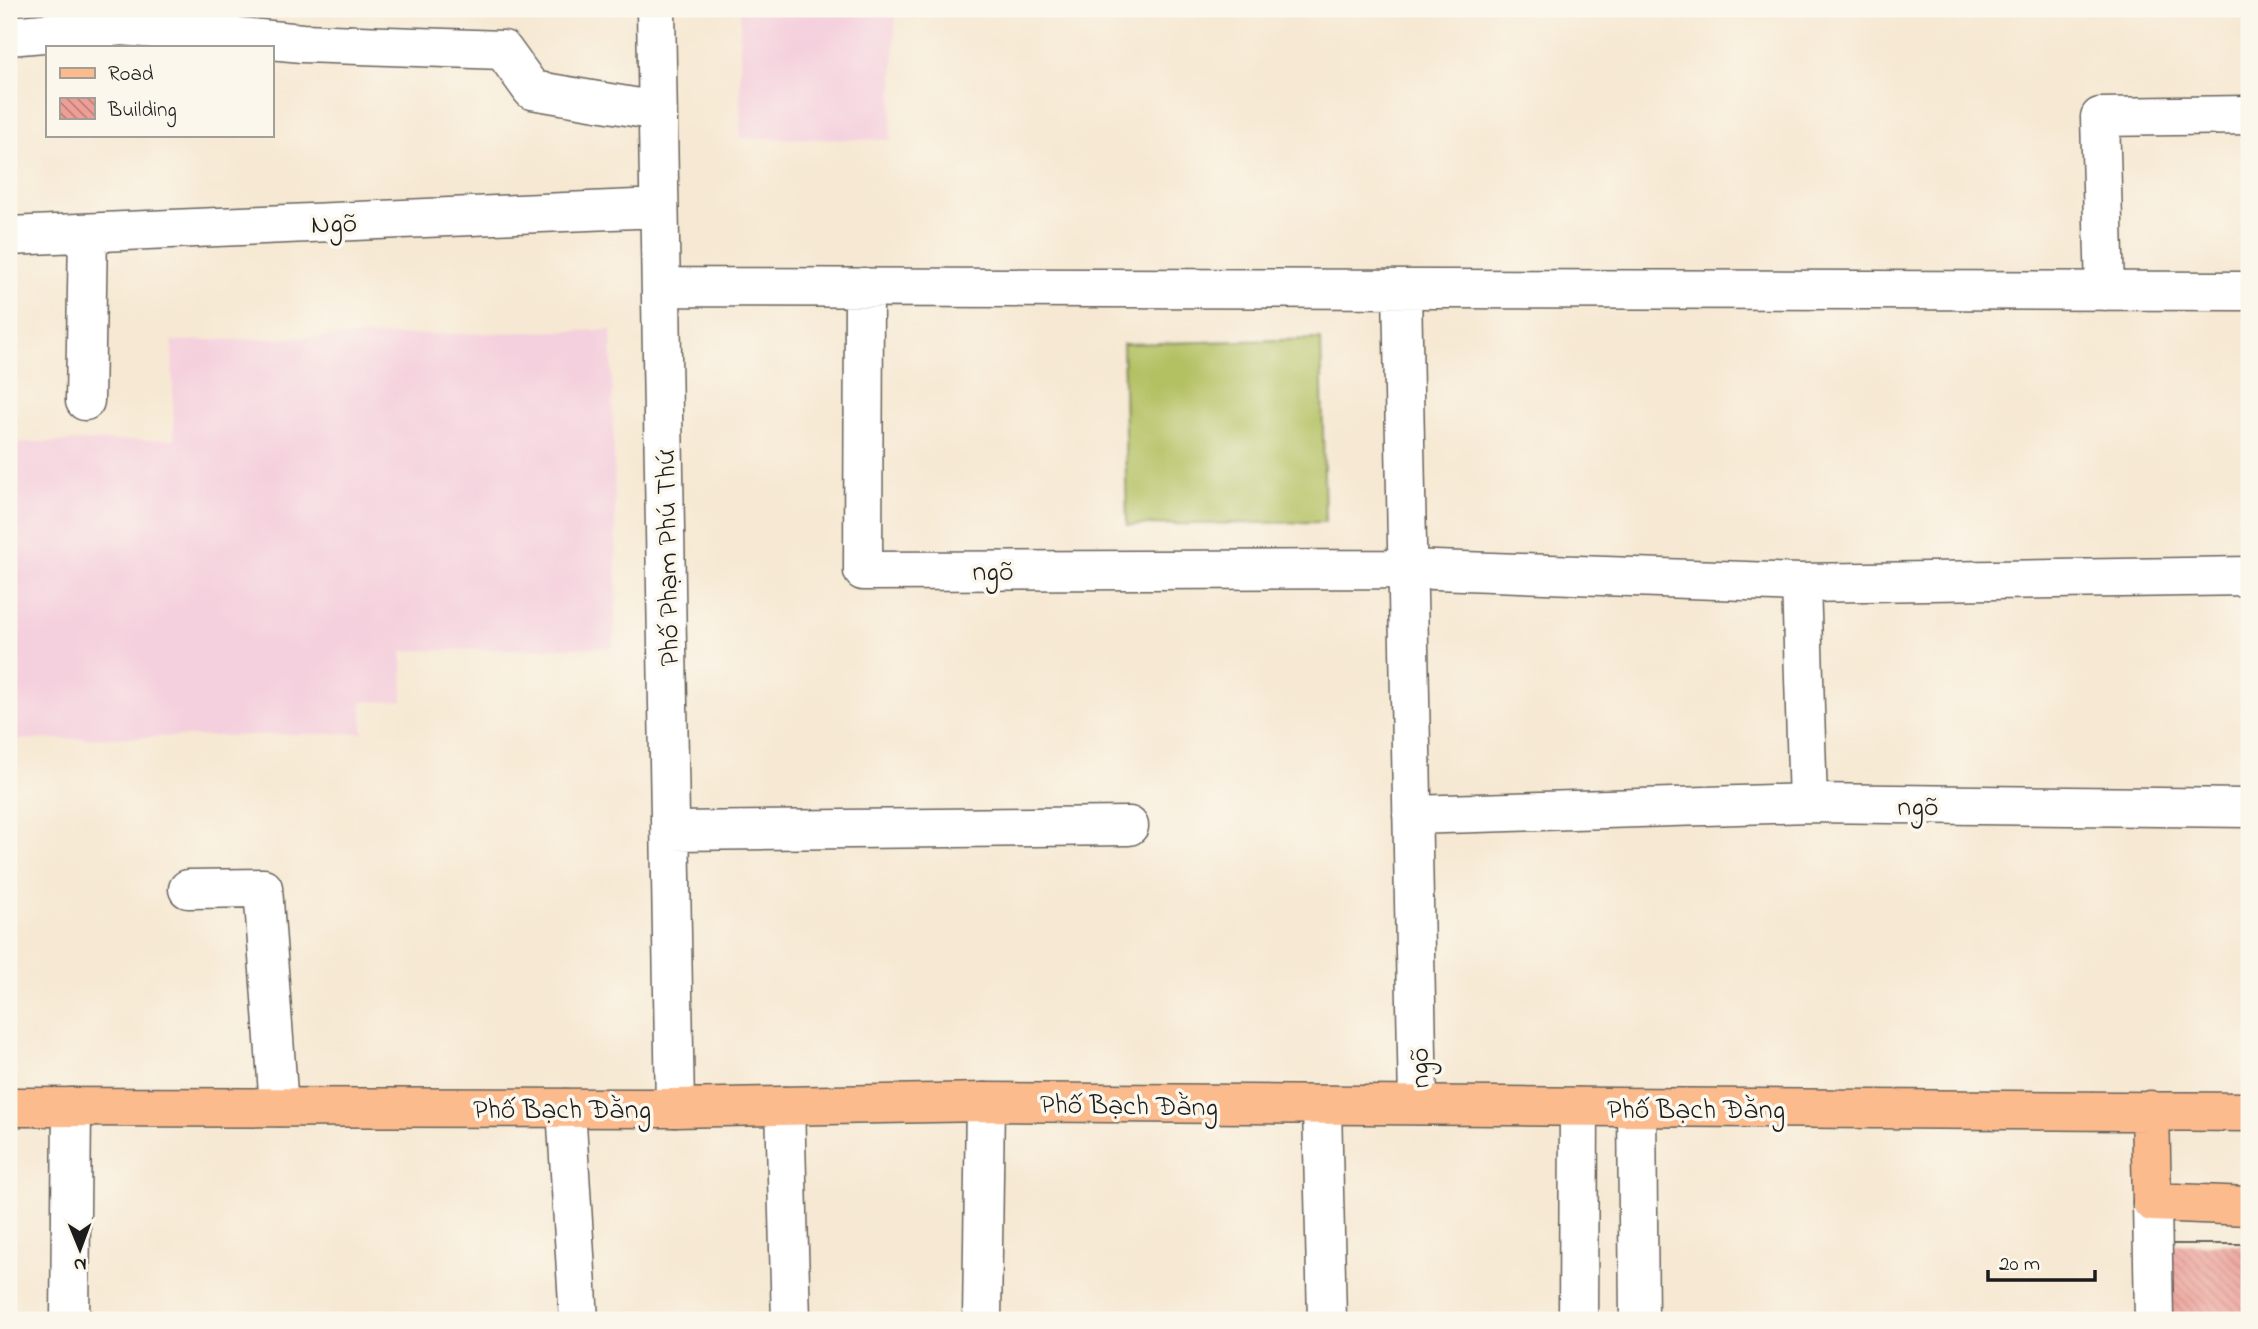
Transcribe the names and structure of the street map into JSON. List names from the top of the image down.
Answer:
{
  "streets": {
    "main road": ["Phố Bạch Đằng"],
    "street": ["Ngõ", "Phố Phạm Phú Thứ", "ngõ"]
  },
  "crossings": [
    ["Ngõ", "Phố Phạm Phú Thứ"],
    ["Phố Phạm Phú Thứ", "Phố Bạch Đằng"],
    ["ngõ", "Phố Bạch Đằng"]
  ],
  "legend": ["Road", "Building"],
  "scale_bar": "20 m",
  "north": "bottom"
}
